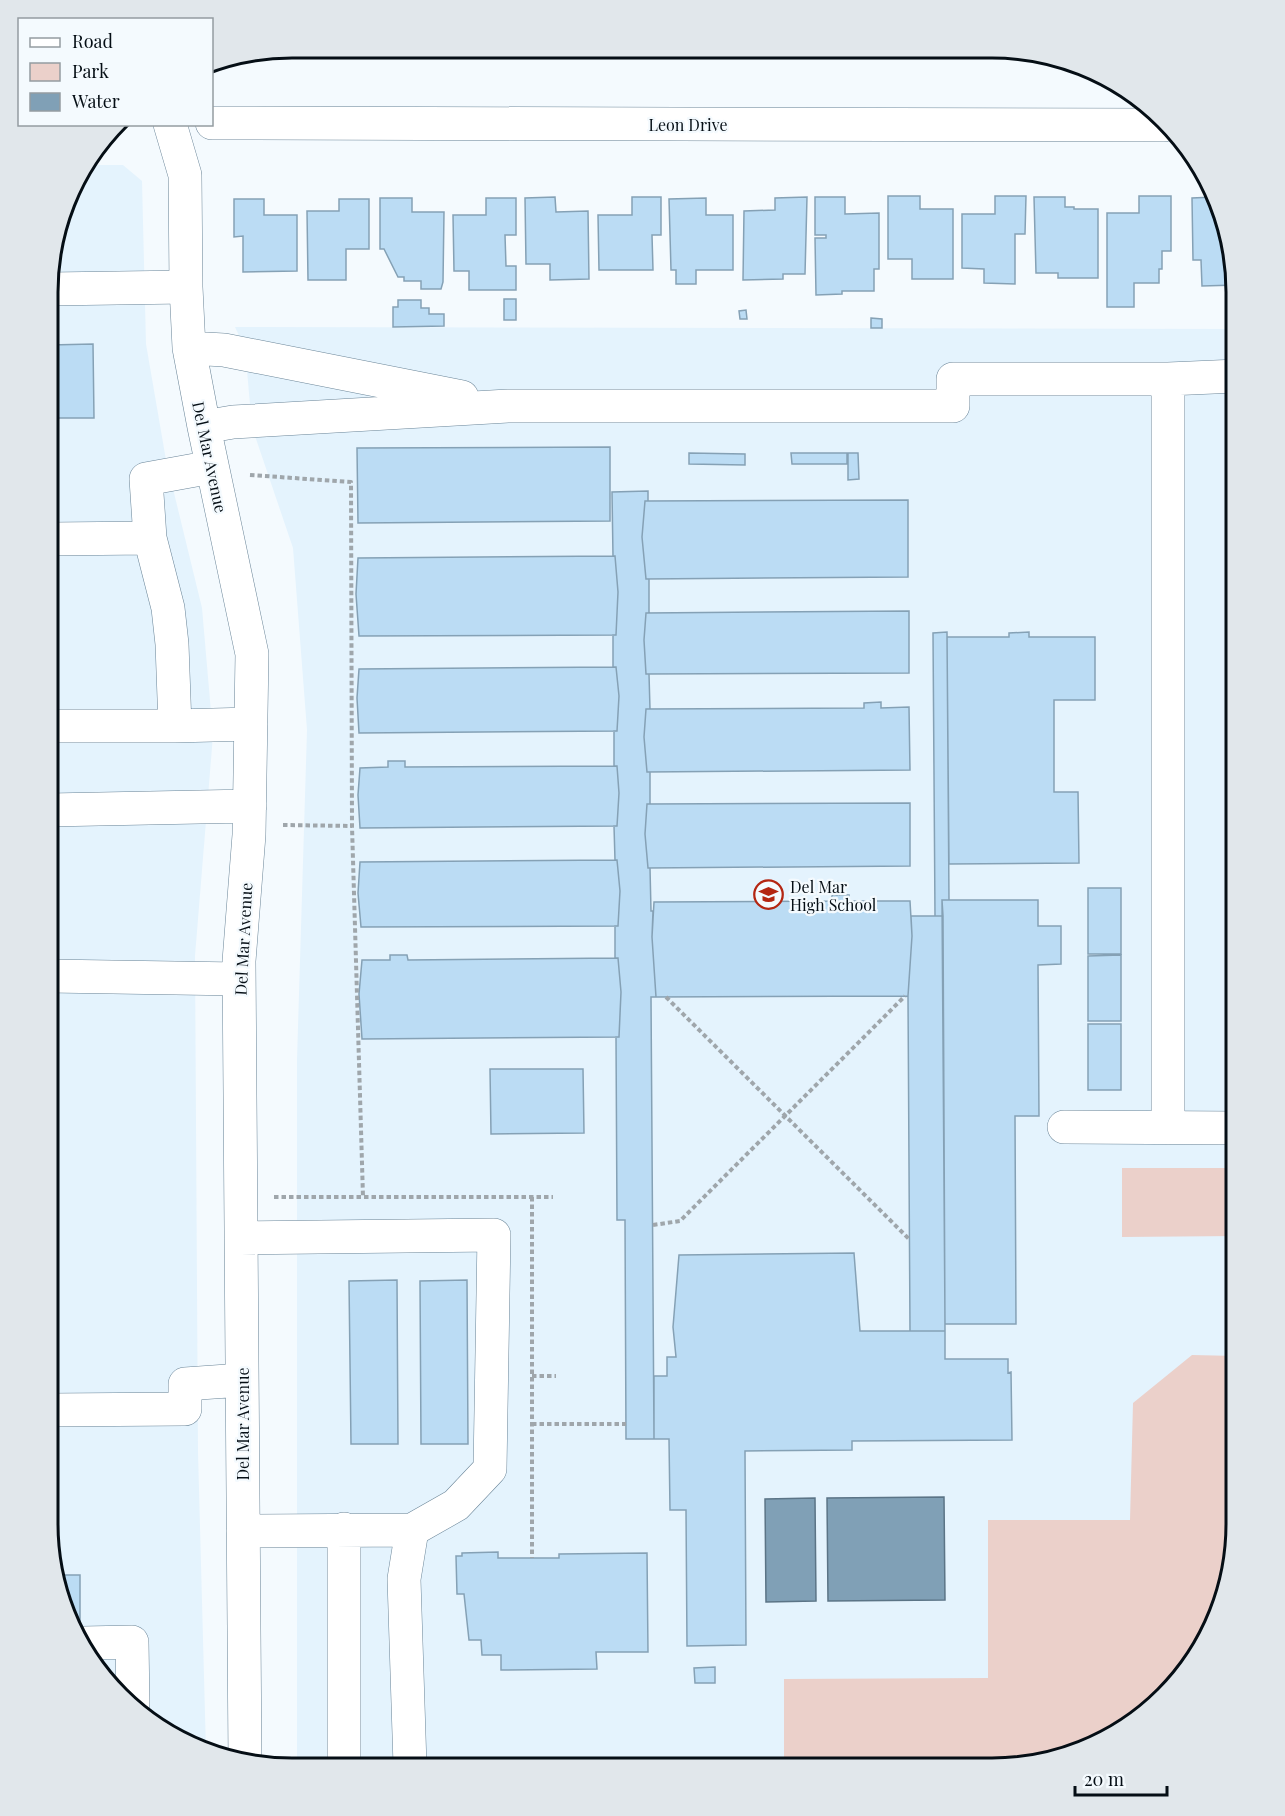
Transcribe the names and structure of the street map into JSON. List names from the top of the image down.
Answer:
{
  "streets": {
    "street": ["Leon Drive", "Del Mar Avenue"]
  },
  "places": {
    "school or university": ["Del Mar High School"]
  },
  "legend": ["Road", "Park", "Water"],
  "scale_bar": "20 m"
}
